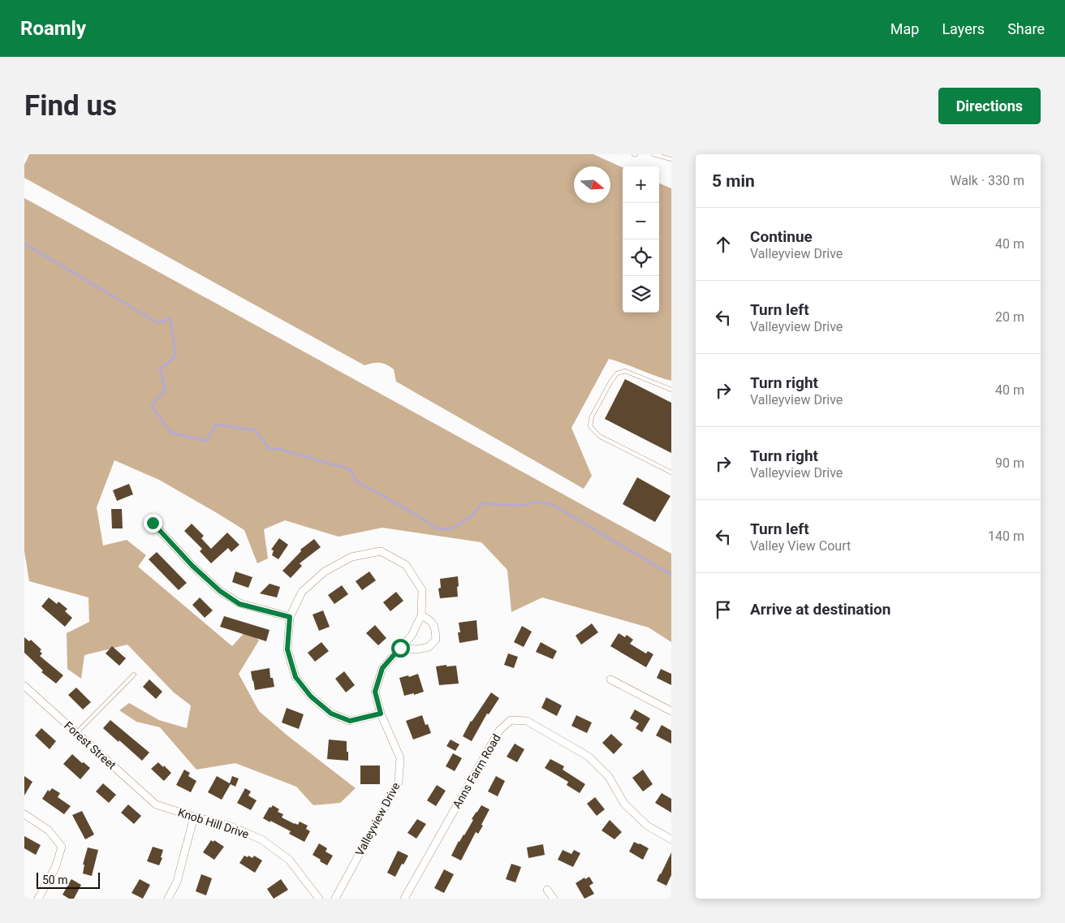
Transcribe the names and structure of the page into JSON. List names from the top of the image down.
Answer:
{
  "streets": {
    "street": [
      "Forest Street",
      "Anns Farm Road",
      "Valleyview Drive",
      "Knob Hill Drive"
    ]
  },
  "crossings": [
    ["Forest Street", "Knob Hill Drive"]
  ],
  "scale_bar": "50 m",
  "north": "right",
  "page": {
    "header": "Roamly",
    "nav": ["Map", "Layers", "Share"],
    "buttons": "Directions",
    "title": "Find us",
    "heading": ["5 min", "Walk · 330 m"],
    "map_buttons": ["+", "−"],
    "list": [
      ["Continue", "Valleyview Drive", "40 m"],
      ["Turn left", "Valleyview Drive", "20 m"],
      ["Turn right", "Valleyview Drive", "40 m"],
      ["Turn right", "Valleyview Drive", "90 m"],
      ["Turn left", "Valley View Court", "140 m"],
      "Arrive at destination"
    ],
    "scale": "50 m"
  }
}
